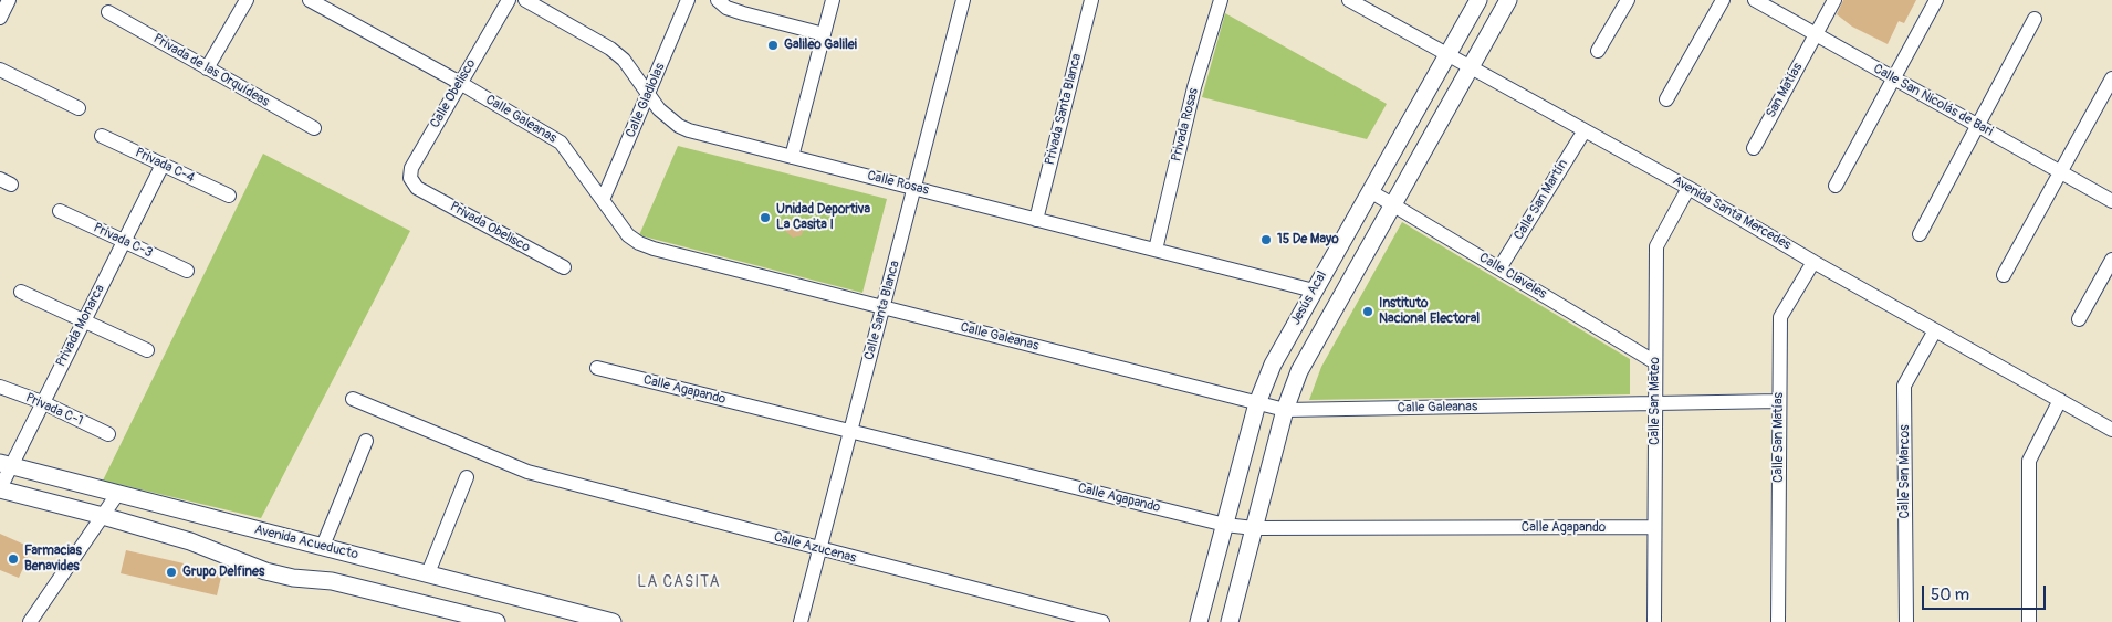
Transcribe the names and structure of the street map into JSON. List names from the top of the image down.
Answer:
{
  "streets": {
    "street": [
      "Privada de las Orquídeas",
      "San Matías",
      "Calle Obelisco",
      "Calle Gladiolas",
      "Calle San Nicolás de Bari",
      "Privada Santa Blanca",
      "Calle Galeanas",
      "Privada Rosas",
      "Privada C-4",
      "Calle Rosas",
      "Calle San Martín",
      "Avenida Santa Mercedes",
      "Privada Obelisco",
      "Privada C-3",
      "Calle Claveles",
      "Jesús Acal",
      "Calle Santa Blanca",
      "Privada Monarca",
      "Calle Agapando",
      "Calle San Mateo",
      "Privada C-1",
      "Calle San Matías",
      "Calle San Marcos",
      "Avenida Acueducto",
      "Calle Azucenas"
    ]
  },
  "crossings": [
    ["San Matías", "Calle San Nicolás de Bari"],
    ["Calle Obelisco", "Calle Galeanas"],
    ["Calle Obelisco", "Privada Obelisco"],
    ["Calle Gladiolas", "Calle Galeanas"],
    ["Calle Gladiolas", "Calle Rosas"],
    ["Privada Santa Blanca", "Calle Rosas"],
    ["Calle Galeanas", "Jesús Acal"],
    ["Calle Galeanas", "Calle Santa Blanca"],
    ["Calle Galeanas", "Calle San Mateo"],
    ["Calle Galeanas", "Calle San Matías"],
    ["Privada Rosas", "Calle Rosas"],
    ["Privada C-4", "Privada Monarca"],
    ["Calle Rosas", "Jesús Acal"],
    ["Calle Rosas", "Calle Santa Blanca"],
    ["Calle San Martín", "Avenida Santa Mercedes"],
    ["Calle San Martín", "Calle Claveles"],
    ["Avenida Santa Mercedes", "Jesús Acal"],
    ["Avenida Santa Mercedes", "Calle San Mateo"],
    ["Avenida Santa Mercedes", "Calle San Matías"],
    ["Avenida Santa Mercedes", "Calle San Marcos"],
    ["Privada C-3", "Privada Monarca"],
    ["Calle Claveles", "Jesús Acal"],
    ["Calle Claveles", "Calle San Mateo"],
    ["Jesús Acal", "Calle Agapando"],
    ["Calle Santa Blanca", "Calle Agapando"],
    ["Calle Santa Blanca", "Calle Azucenas"],
    ["Privada Monarca", "Privada C-1"],
    ["Privada Monarca", "Avenida Acueducto"],
    ["Calle Agapando", "Calle San Mateo"]
  ],
  "districts": ["LA CASITA"],
  "places": [
    "Galileo Galilei",
    "Unidad Deportiva La Casita I",
    "15 De Mayo",
    "Instituto Nacional Electoral",
    "Farmacias Benavides",
    "Grupo Delfines"
  ],
  "scale_bar": "50 m"
}
